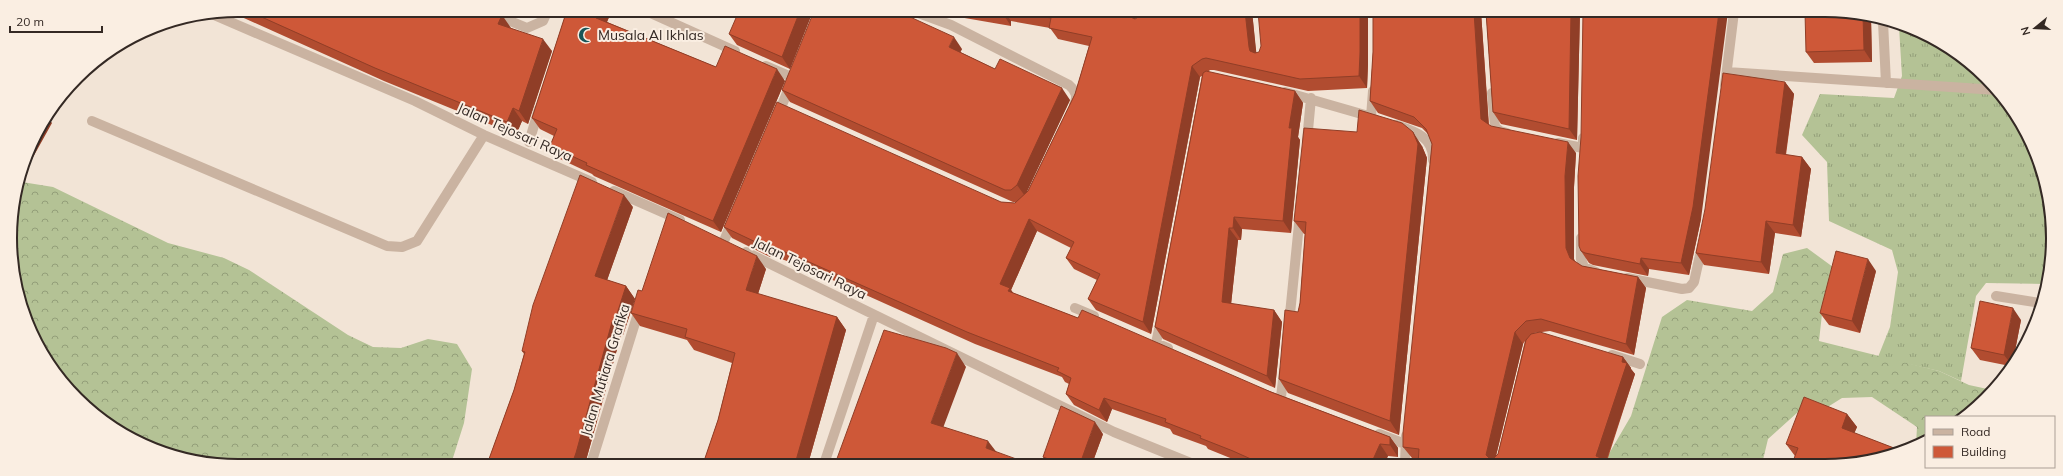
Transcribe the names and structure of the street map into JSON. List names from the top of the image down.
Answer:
{
  "streets": {
    "street": ["Jalan Tejosari Raya", "Jalan Mutiara Grafika"]
  },
  "places": {
    "mosque": ["Musala Al Ikhlas"]
  },
  "legend": ["Road", "Building"],
  "scale_bar": "20 m",
  "north": "left"
}
